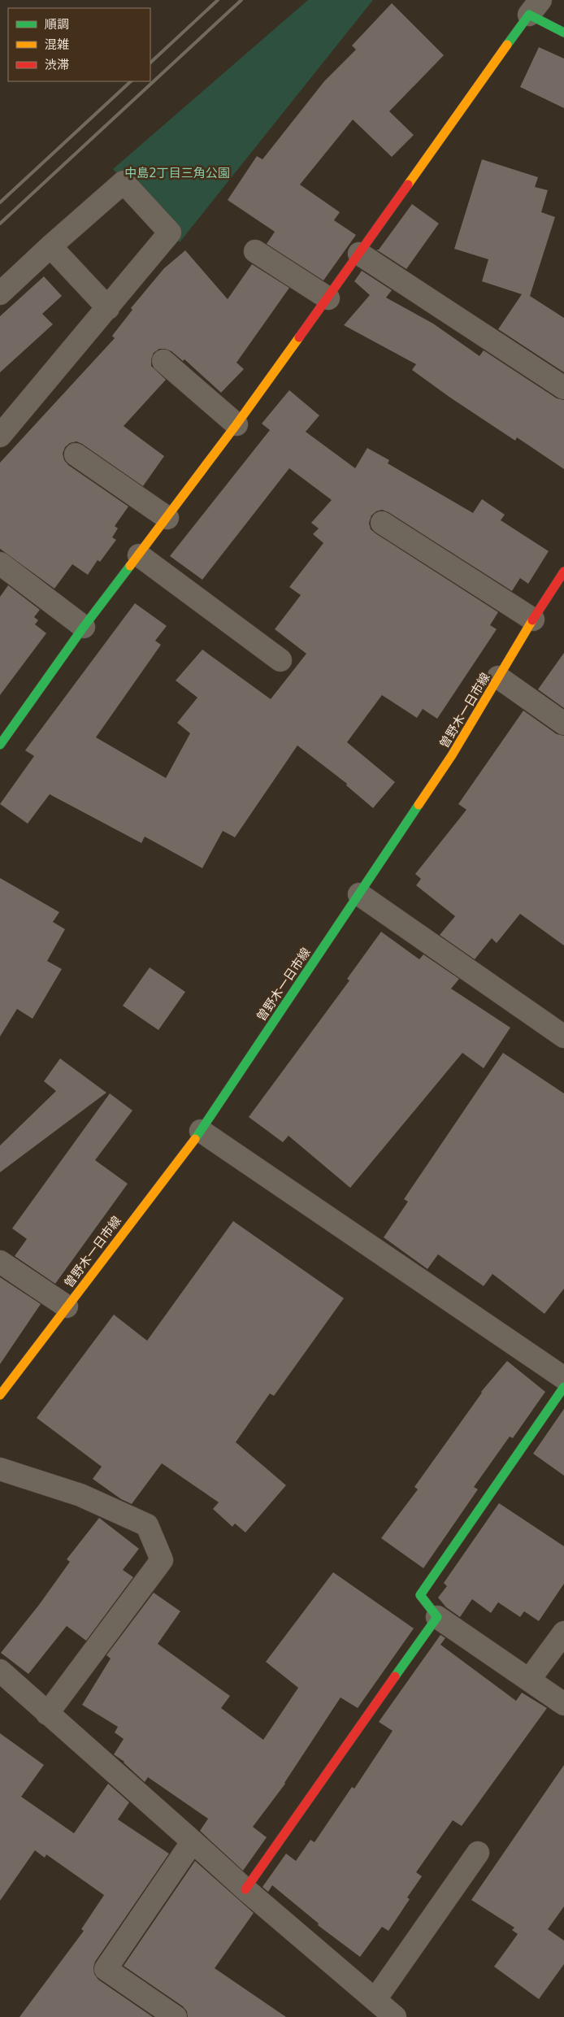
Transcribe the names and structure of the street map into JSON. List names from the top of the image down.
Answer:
{
  "streets": {
    "street": ["曽野木一日市線"]
  },
  "parks": ["中島2丁目三角公園"],
  "legend": ["順調", "混雑", "渋滞"]
}
